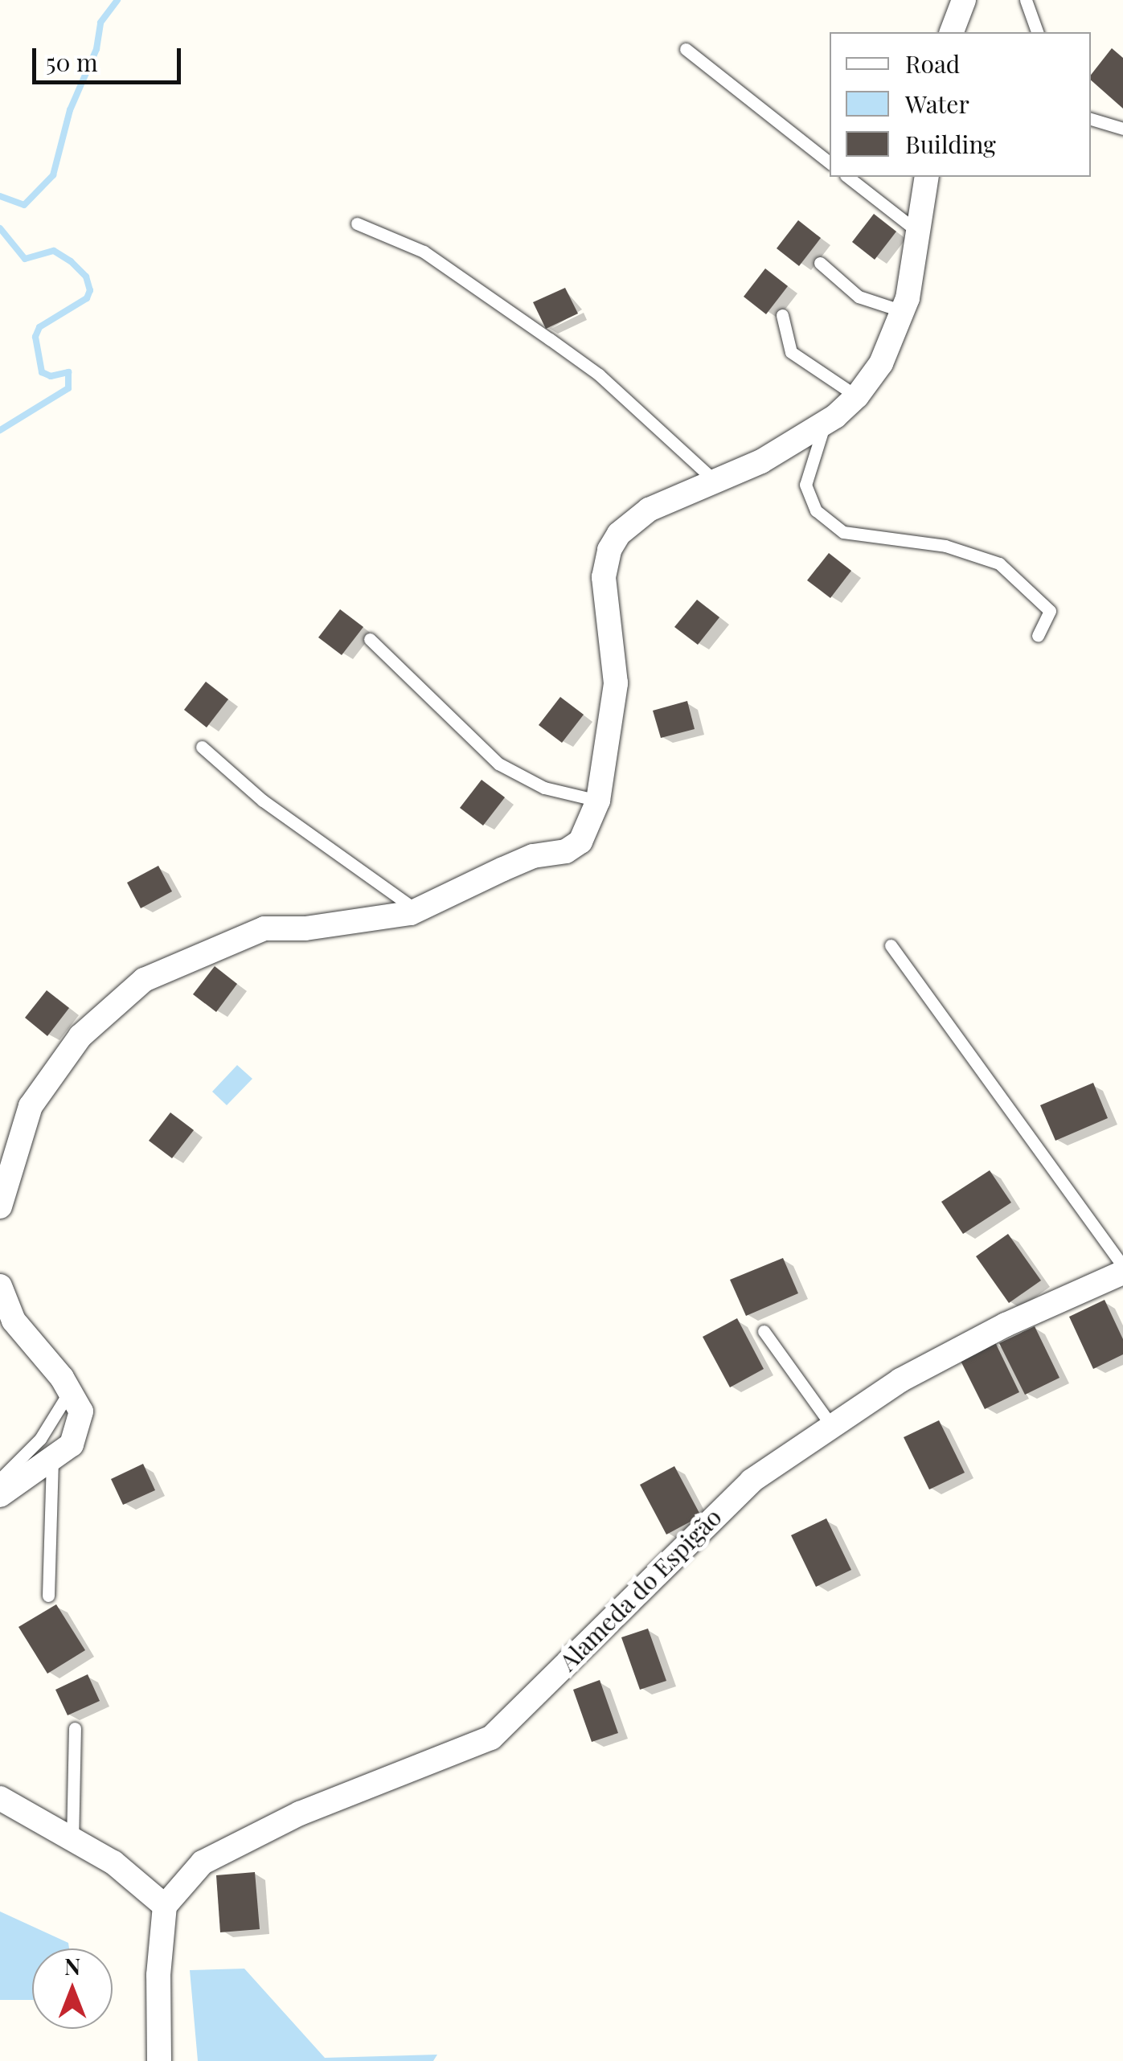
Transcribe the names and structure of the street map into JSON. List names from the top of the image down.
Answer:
{
  "streets": {
    "street": ["Alameda do Espigão"]
  },
  "legend": ["Road", "Water", "Building"],
  "scale_bar": "50 m",
  "north": "top"
}
